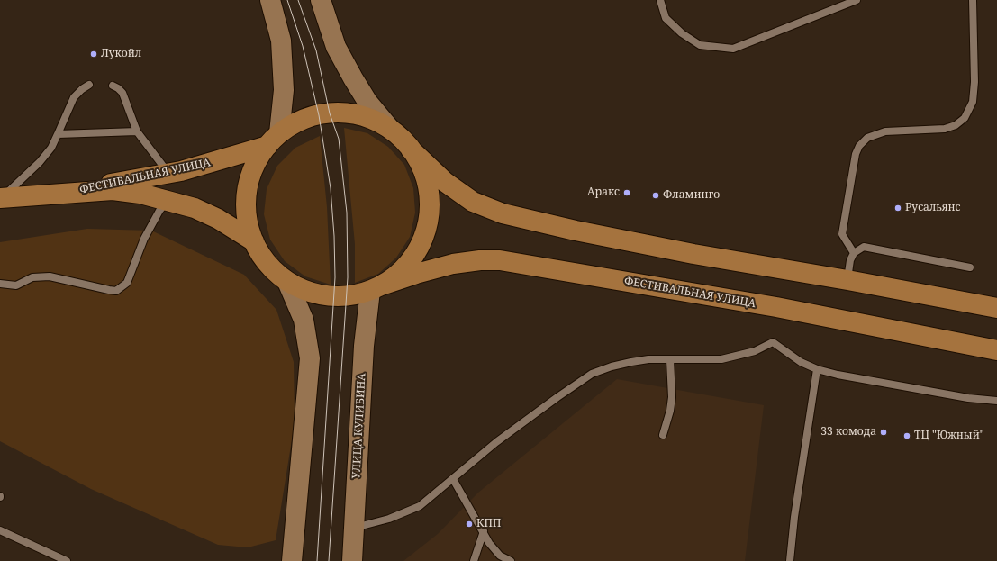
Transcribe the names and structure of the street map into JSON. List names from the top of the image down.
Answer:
{
  "streets": {
    "main road": ["ФЕСТИВАЛЬНАЯ УЛИЦА"],
    "street": ["УЛИЦА КУЛИБИНА"]
  },
  "crossings": [
    ["ФЕСТИВАЛЬНАЯ УЛИЦА", "УЛИЦА КУЛИБИНА"]
  ],
  "places": [
    "Лукойл",
    "Аракс",
    "Фламинго",
    "Русальянс",
    "33 комода",
    "ТЦ \"Южный\"",
    "КПП"
  ]
}
